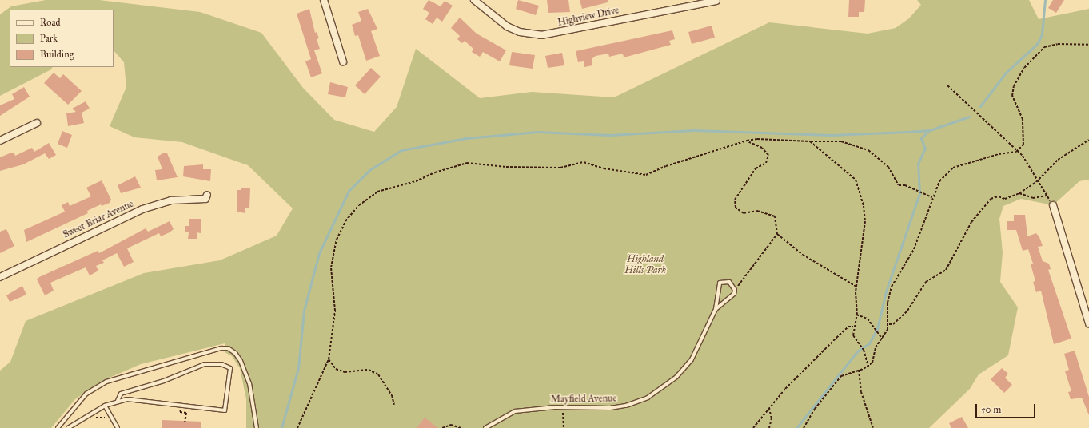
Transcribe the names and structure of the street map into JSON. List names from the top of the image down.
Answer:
{
  "streets": {
    "street": ["Highview Drive", "Sweet Briar Avenue"],
    "lane": ["Mayfield Avenue"]
  },
  "parks": ["Highland Hills Park"],
  "legend": ["Road", "Park", "Building"],
  "scale_bar": "50 m"
}
